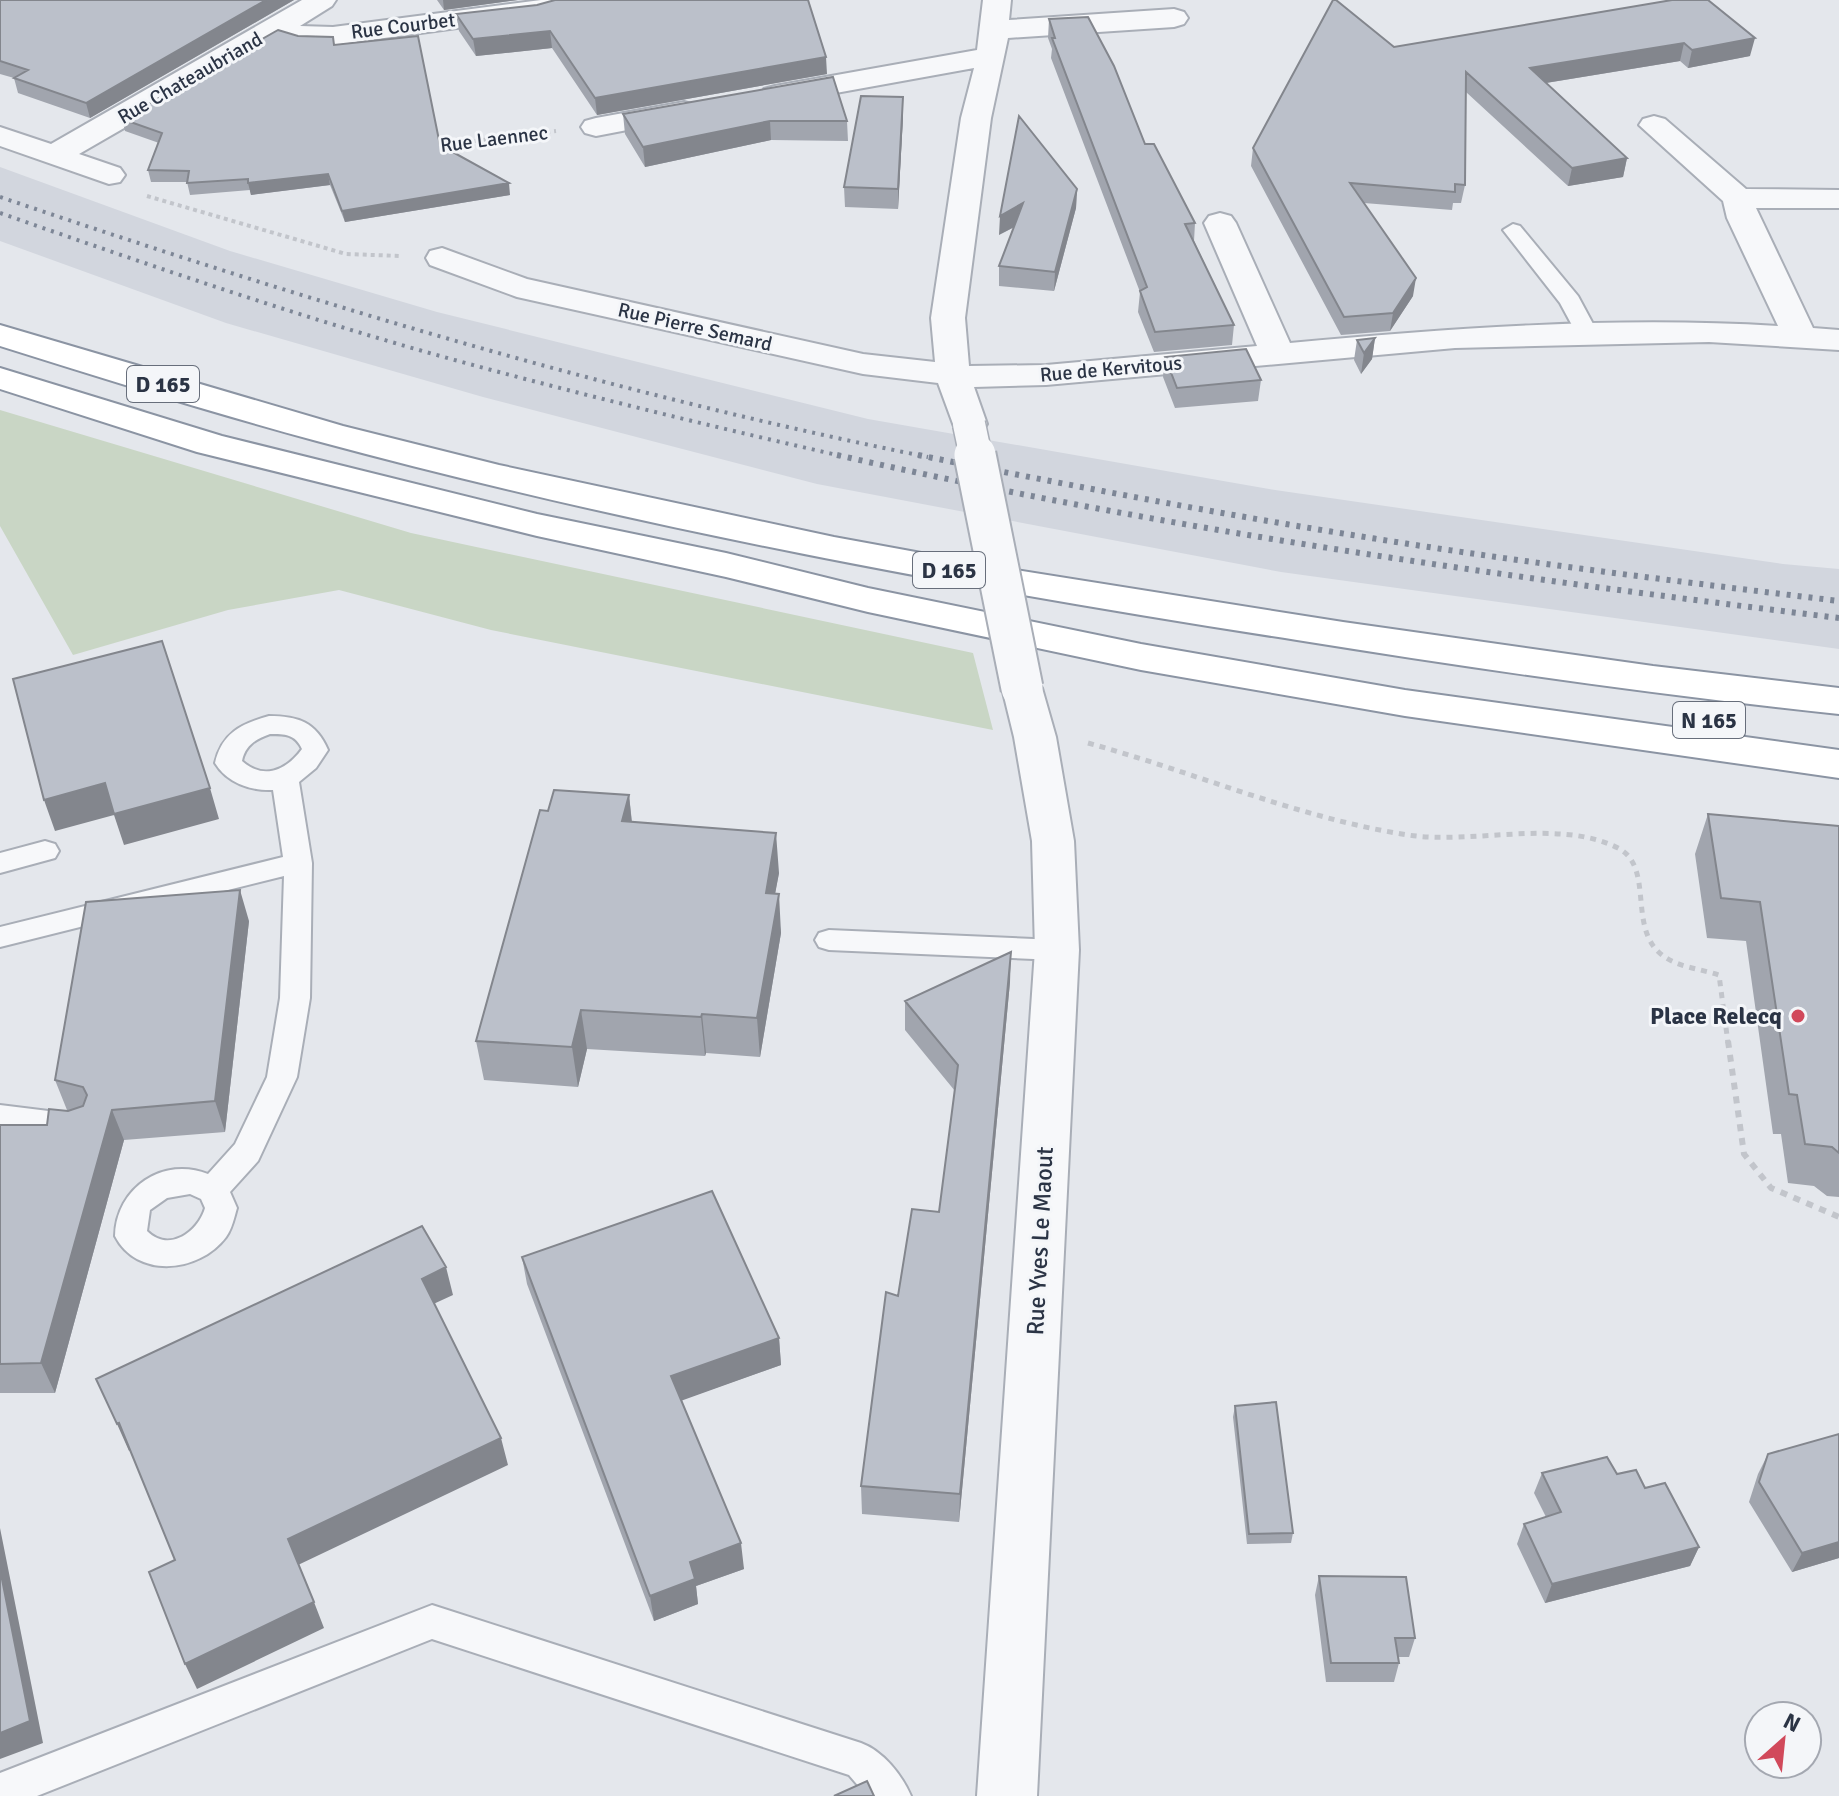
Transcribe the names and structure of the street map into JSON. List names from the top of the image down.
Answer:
{
  "streets": {
    "highway": ["D 165", "N 165"],
    "street": [
      "Rue Courbet",
      "Rue Chateaubriand",
      "Rue Pierre Semard",
      "Rue de Kervitous",
      "Rue Yves Le Maout"
    ],
    "path": ["Rue Laennec"]
  },
  "crossings": [
    ["Rue Courbet", "Rue Chateaubriand"],
    ["Rue Pierre Semard", "Rue de Kervitous"],
    ["Rue Pierre Semard", "Rue Yves Le Maout"],
    ["Rue de Kervitous", "Rue Yves Le Maout"],
    ["D 165", "N 165"]
  ],
  "places": ["Place Relecq"],
  "north": "top right"
}
